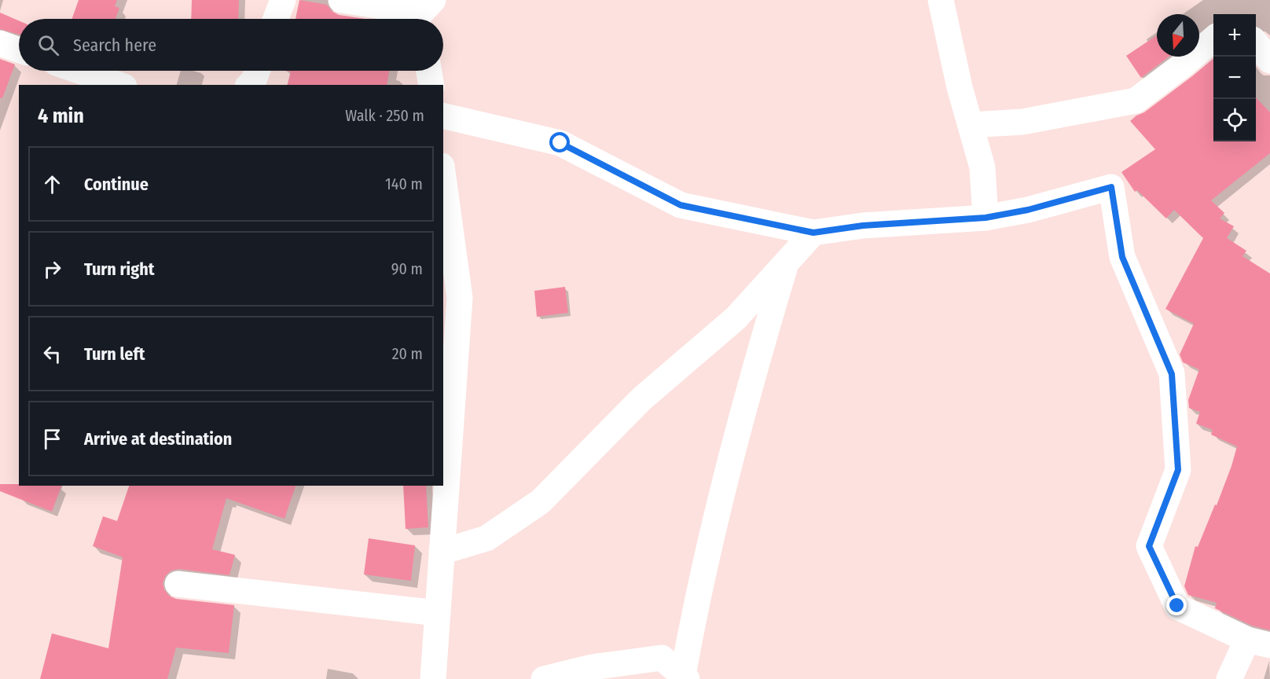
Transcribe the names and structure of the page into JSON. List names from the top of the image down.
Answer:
{
  "north": "bottom",
  "page": {
    "map_buttons": ["+", "−"],
    "search": "Search here",
    "heading": ["4 min", "Walk · 250 m"],
    "list": [
      ["Continue", "140 m"],
      ["Turn right", "90 m"],
      ["Turn left", "20 m"],
      "Arrive at destination"
    ]
  }
}
